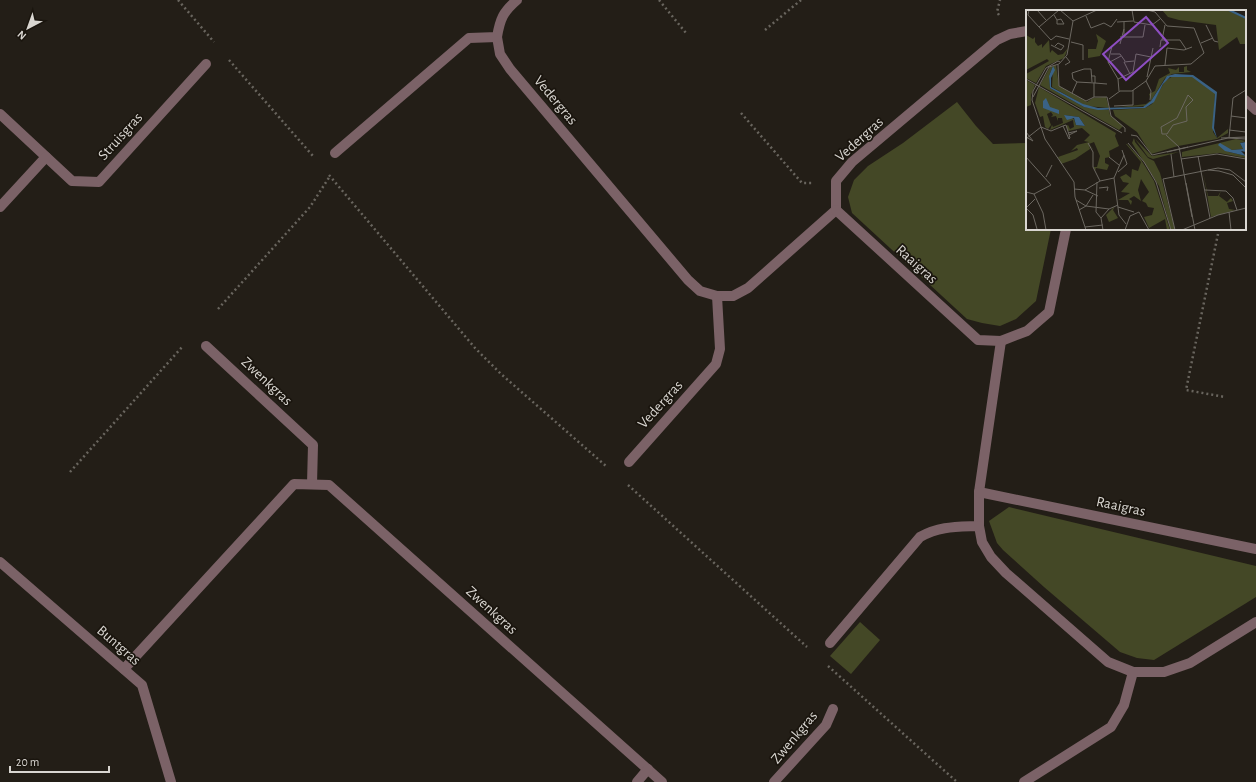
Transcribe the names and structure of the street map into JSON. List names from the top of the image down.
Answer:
{
  "streets": {
    "street": [
      "Vedergras",
      "Struisgras",
      "Raaigras",
      "Zwenkgras",
      "Buntgras"
    ]
  },
  "crossings": [
    ["Vedergras", "Raaigras"],
    ["Zwenkgras", "Buntgras"]
  ],
  "scale_bar": "20 m",
  "north": "bottom left"
}
